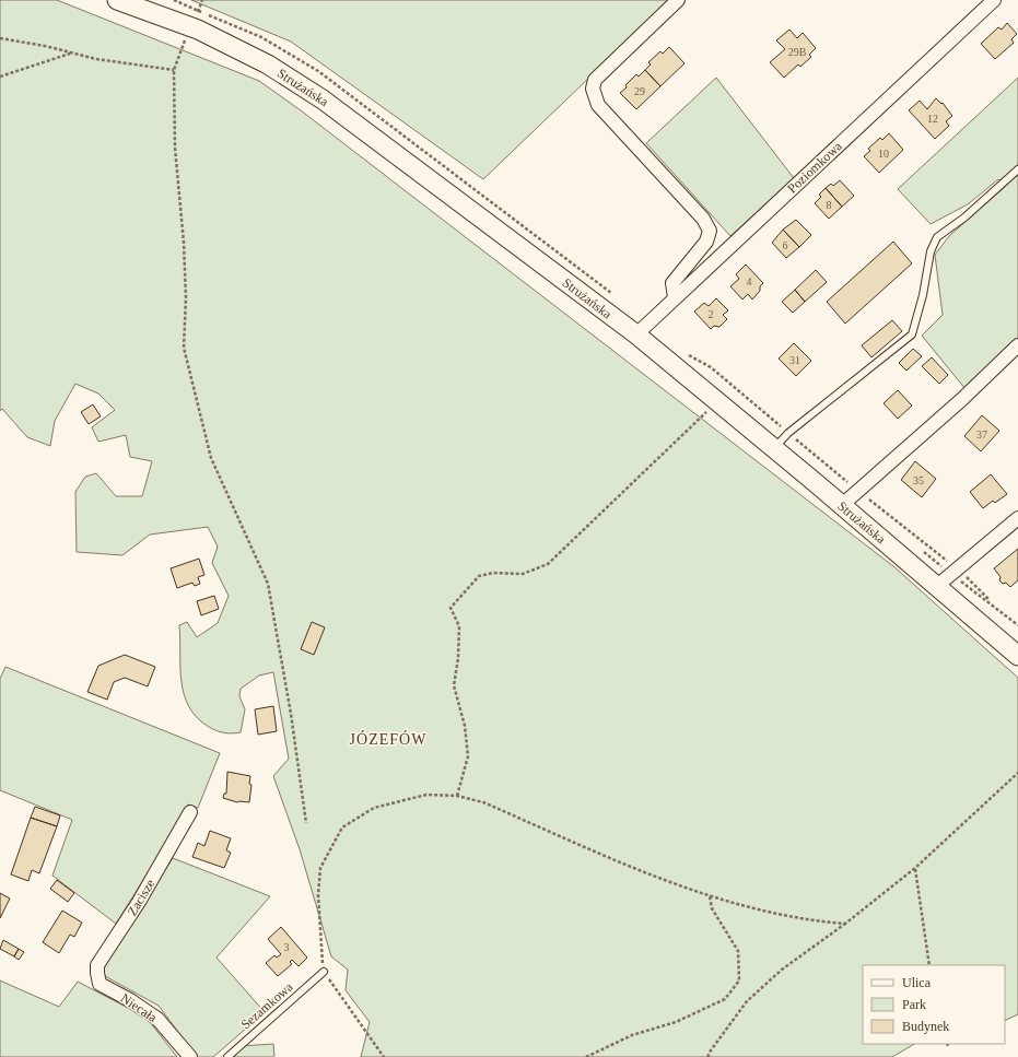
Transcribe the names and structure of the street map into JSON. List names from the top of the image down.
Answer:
{
  "streets": {
    "main road": ["Strużańska"],
    "street": ["Poziomkowa", "Zacisze", "Niecała"],
    "lane": ["Sezamkowa"]
  },
  "crossings": [
    ["Strużańska", "Poziomkowa"],
    ["Zacisze", "Niecała"]
  ],
  "districts": ["JÓZEFÓW"],
  "house_numbers": [
    "29B",
    "29",
    "12",
    "10",
    "8",
    "6",
    "4",
    "2",
    "31",
    "37",
    "35",
    "3"
  ],
  "legend": ["Ulica", "Park", "Budynek"]
}
